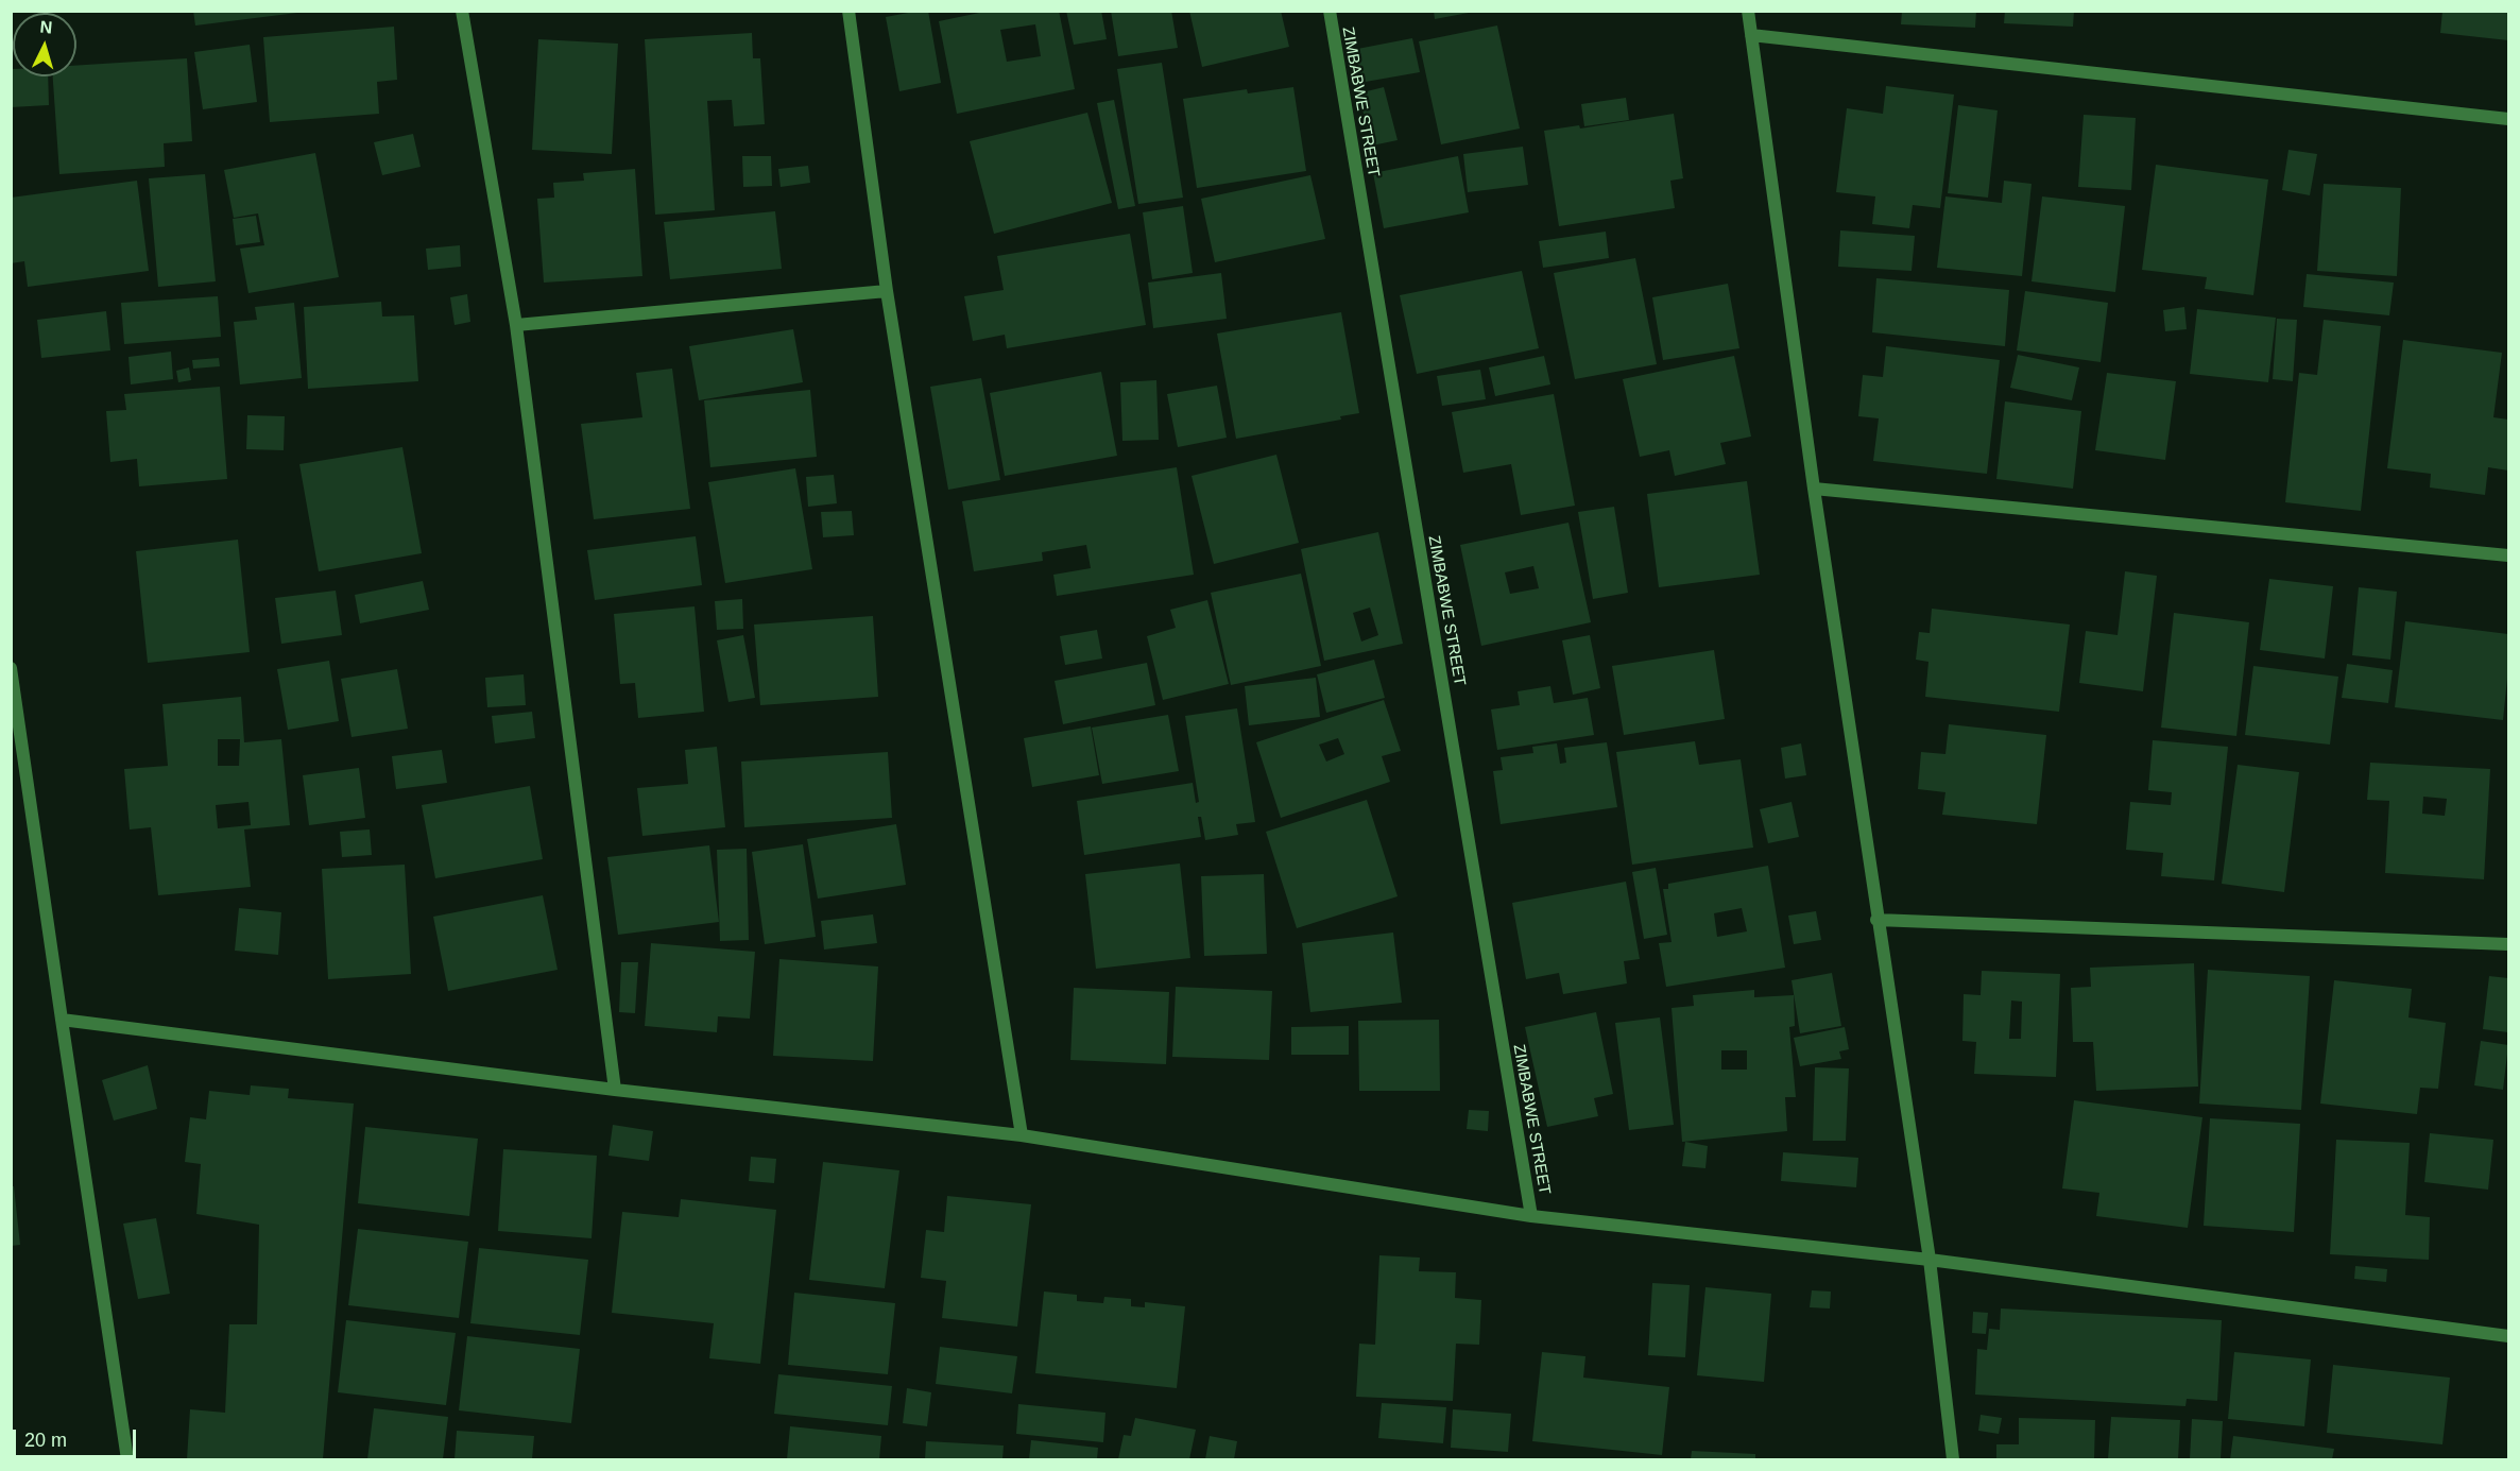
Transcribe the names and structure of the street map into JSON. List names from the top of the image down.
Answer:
{
  "streets": {
    "street": ["ZIMBABWE STREET"]
  },
  "scale_bar": "20 m",
  "north": "top"
}
